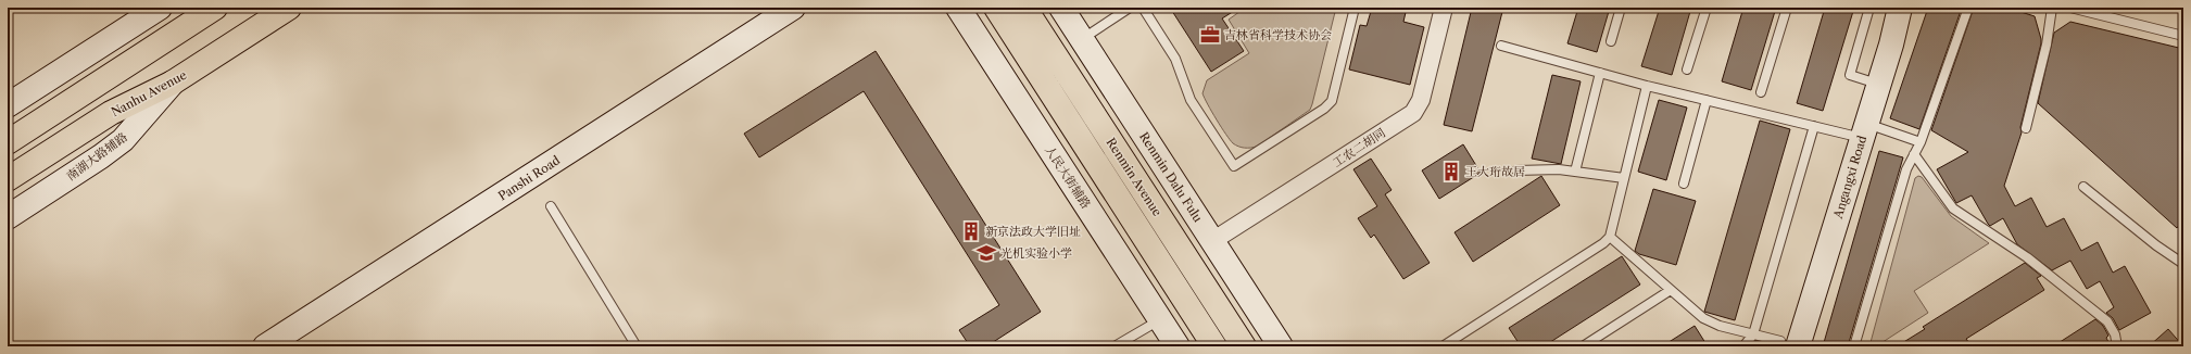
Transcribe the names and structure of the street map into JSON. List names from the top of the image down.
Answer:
{
  "streets": {
    "main road": ["Nanhu Avenue", "Renmin Avenue"],
    "street": [
      "工农二胡同",
      "南湖大路辅路",
      "人民大街辅路",
      "Renmin Dalu Fulu",
      "Angangxi Road",
      "Panshi Road"
    ]
  },
  "crossings": [
    ["Nanhu Avenue", "南湖大路辅路"],
    ["工农二胡同", "Renmin Dalu Fulu"]
  ],
  "places": {
    "office": ["吉林省科学技术协会"],
    "building": ["王大珩故居", "新京法政大学旧址"],
    "school or university": ["光机实验小学"]
  }
}
